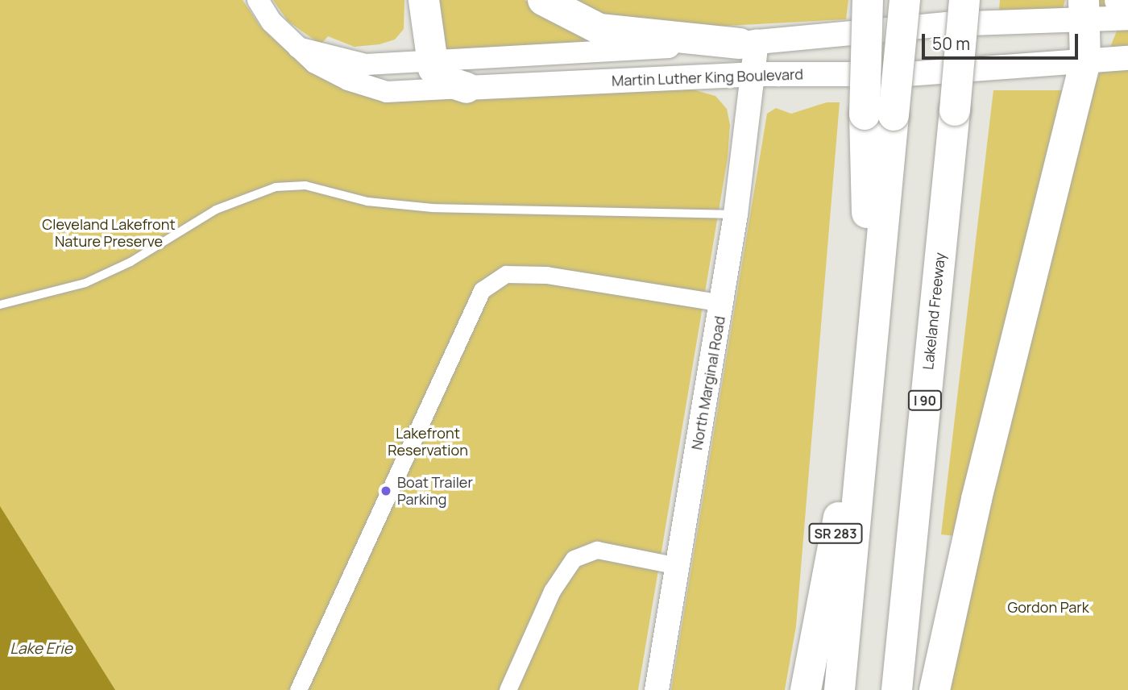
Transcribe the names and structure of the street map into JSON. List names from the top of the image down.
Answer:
{
  "streets": {
    "highway": ["Lakeland Freeway", "I 90", "SR 283"],
    "main road": ["Martin Luther King Boulevard", "North Marginal Road"]
  },
  "crossings": [
    ["Martin Luther King Boulevard", "North Marginal Road"]
  ],
  "water": ["Lake Erie"],
  "parks": ["Cleveland Lakefront Nature Preserve", "Lakefront Reservation", "Gordon Park"],
  "places": ["Boat Trailer Parking"],
  "scale_bar": "50 m"
}
